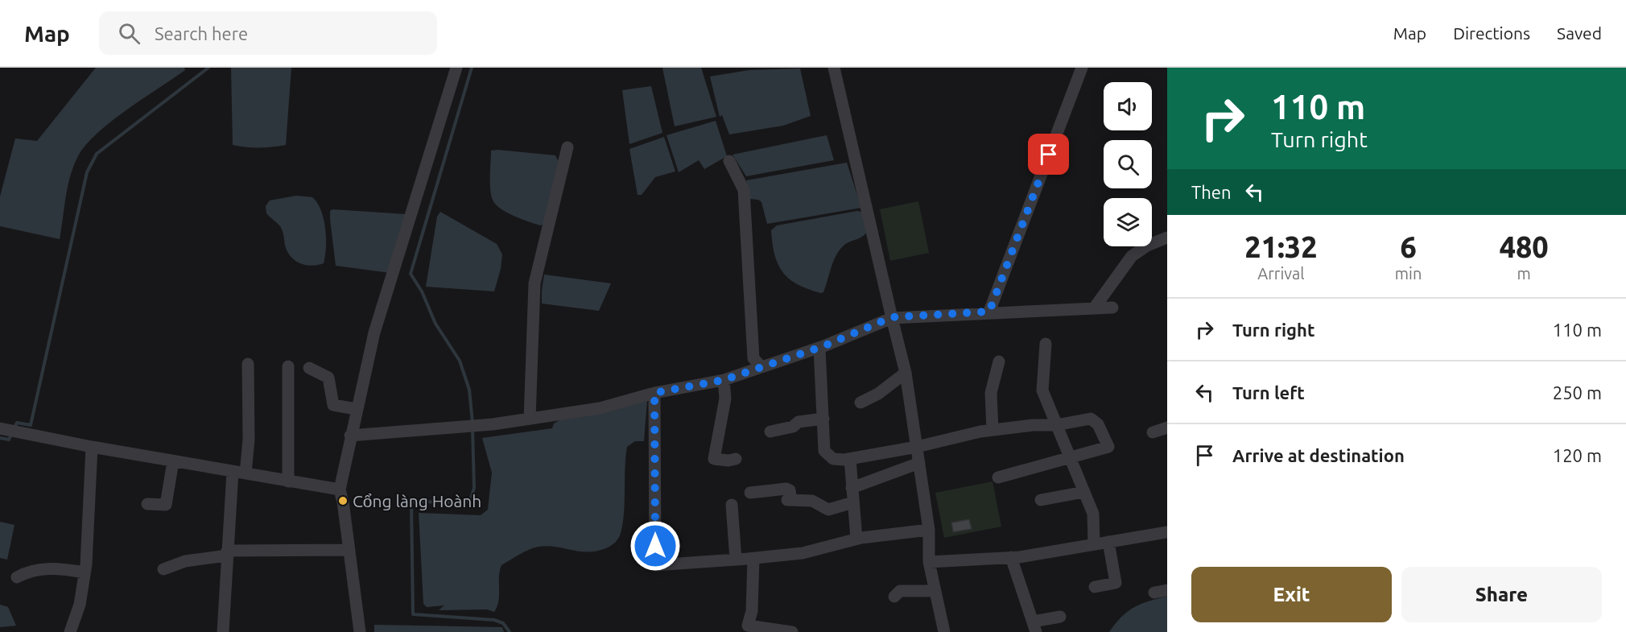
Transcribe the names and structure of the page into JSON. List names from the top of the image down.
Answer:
{
  "places": ["Cổng làng Hoành"],
  "page": {
    "header": "Map",
    "search": "Search here",
    "nav": ["Map", "Directions", "Saved"],
    "turn": ["110 m", "Turn right"],
    "then": "Then",
    "eta": [
      "21:32",
      "Arrival",
      "6",
      "min",
      "480",
      "m"
    ],
    "list": [
      {
        "name": "Turn right",
        "value": "110 m"
      },
      {
        "name": "Turn left",
        "value": "250 m"
      },
      {
        "name": "Arrive at destination",
        "value": "120 m"
      }
    ],
    "buttons": ["Exit", "Share"]
  }
}
